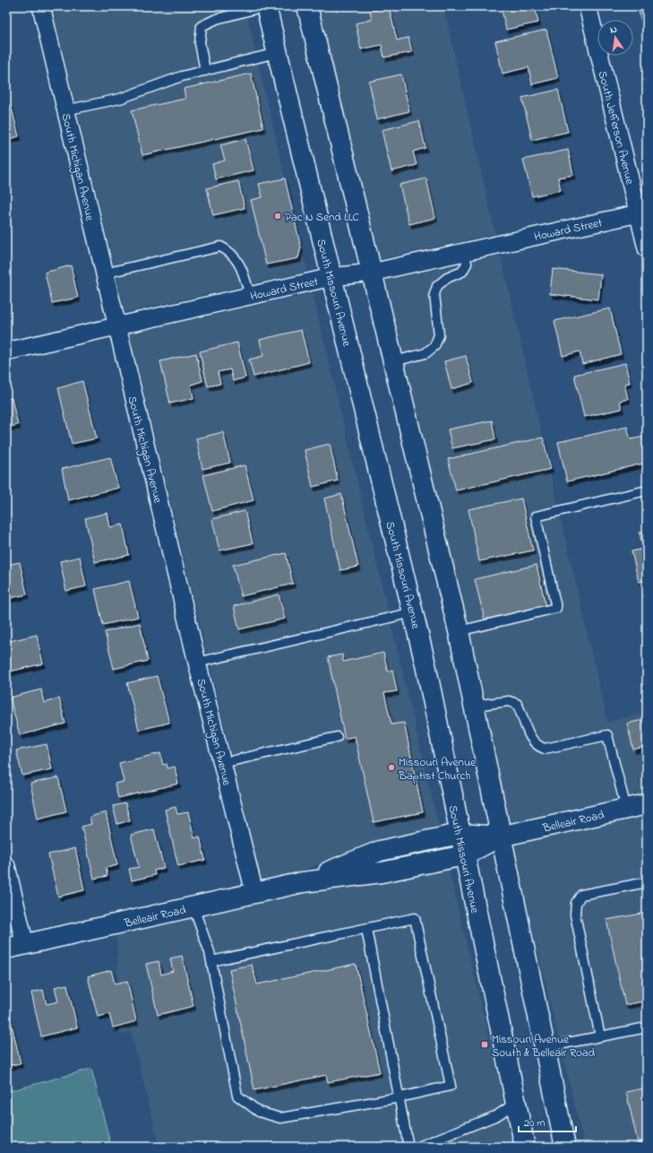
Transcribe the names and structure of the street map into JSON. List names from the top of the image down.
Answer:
{
  "streets": {
    "main road": ["South Missouri Avenue", "Belleair Road"],
    "street": ["South Jefferson Avenue", "South Michigan Avenue", "Howard Street"]
  },
  "crossings": [
    ["South Jefferson Avenue", "Howard Street"],
    ["South Michigan Avenue", "Howard Street"],
    ["South Michigan Avenue", "Belleair Road"],
    ["Howard Street", "South Missouri Avenue"],
    ["South Missouri Avenue", "Belleair Road"]
  ],
  "places": {
    "other": ["Pac N Send LLC", "Missouri Avenue Baptist Church"],
    "transit": ["Missouri Avenue South & Belleair Road"]
  },
  "scale_bar": "20 m",
  "north": "top"
}
